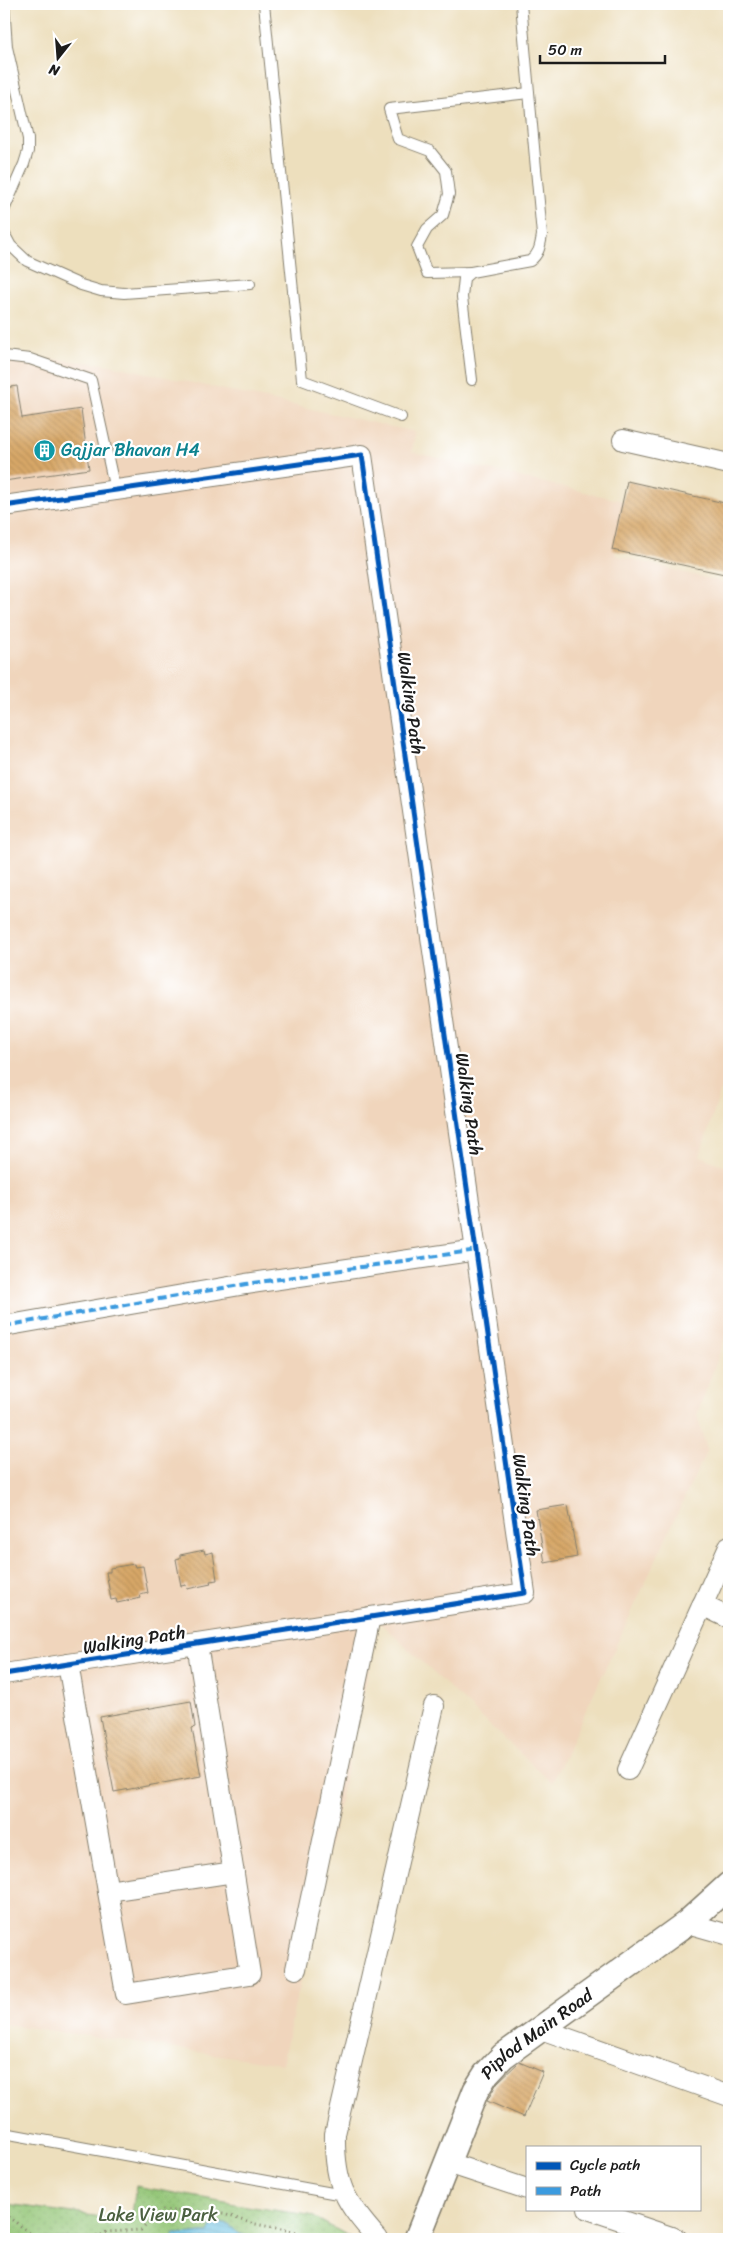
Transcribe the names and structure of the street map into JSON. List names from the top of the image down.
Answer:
{
  "streets": {
    "street": ["Walking Path", "Piplod Main Road"]
  },
  "parks": ["Lake View Park"],
  "places": {
    "building": ["Gajjar Bhavan H4"]
  },
  "legend": ["Cycle path", "Path"],
  "scale_bar": "50 m",
  "north": "bottom"
}
